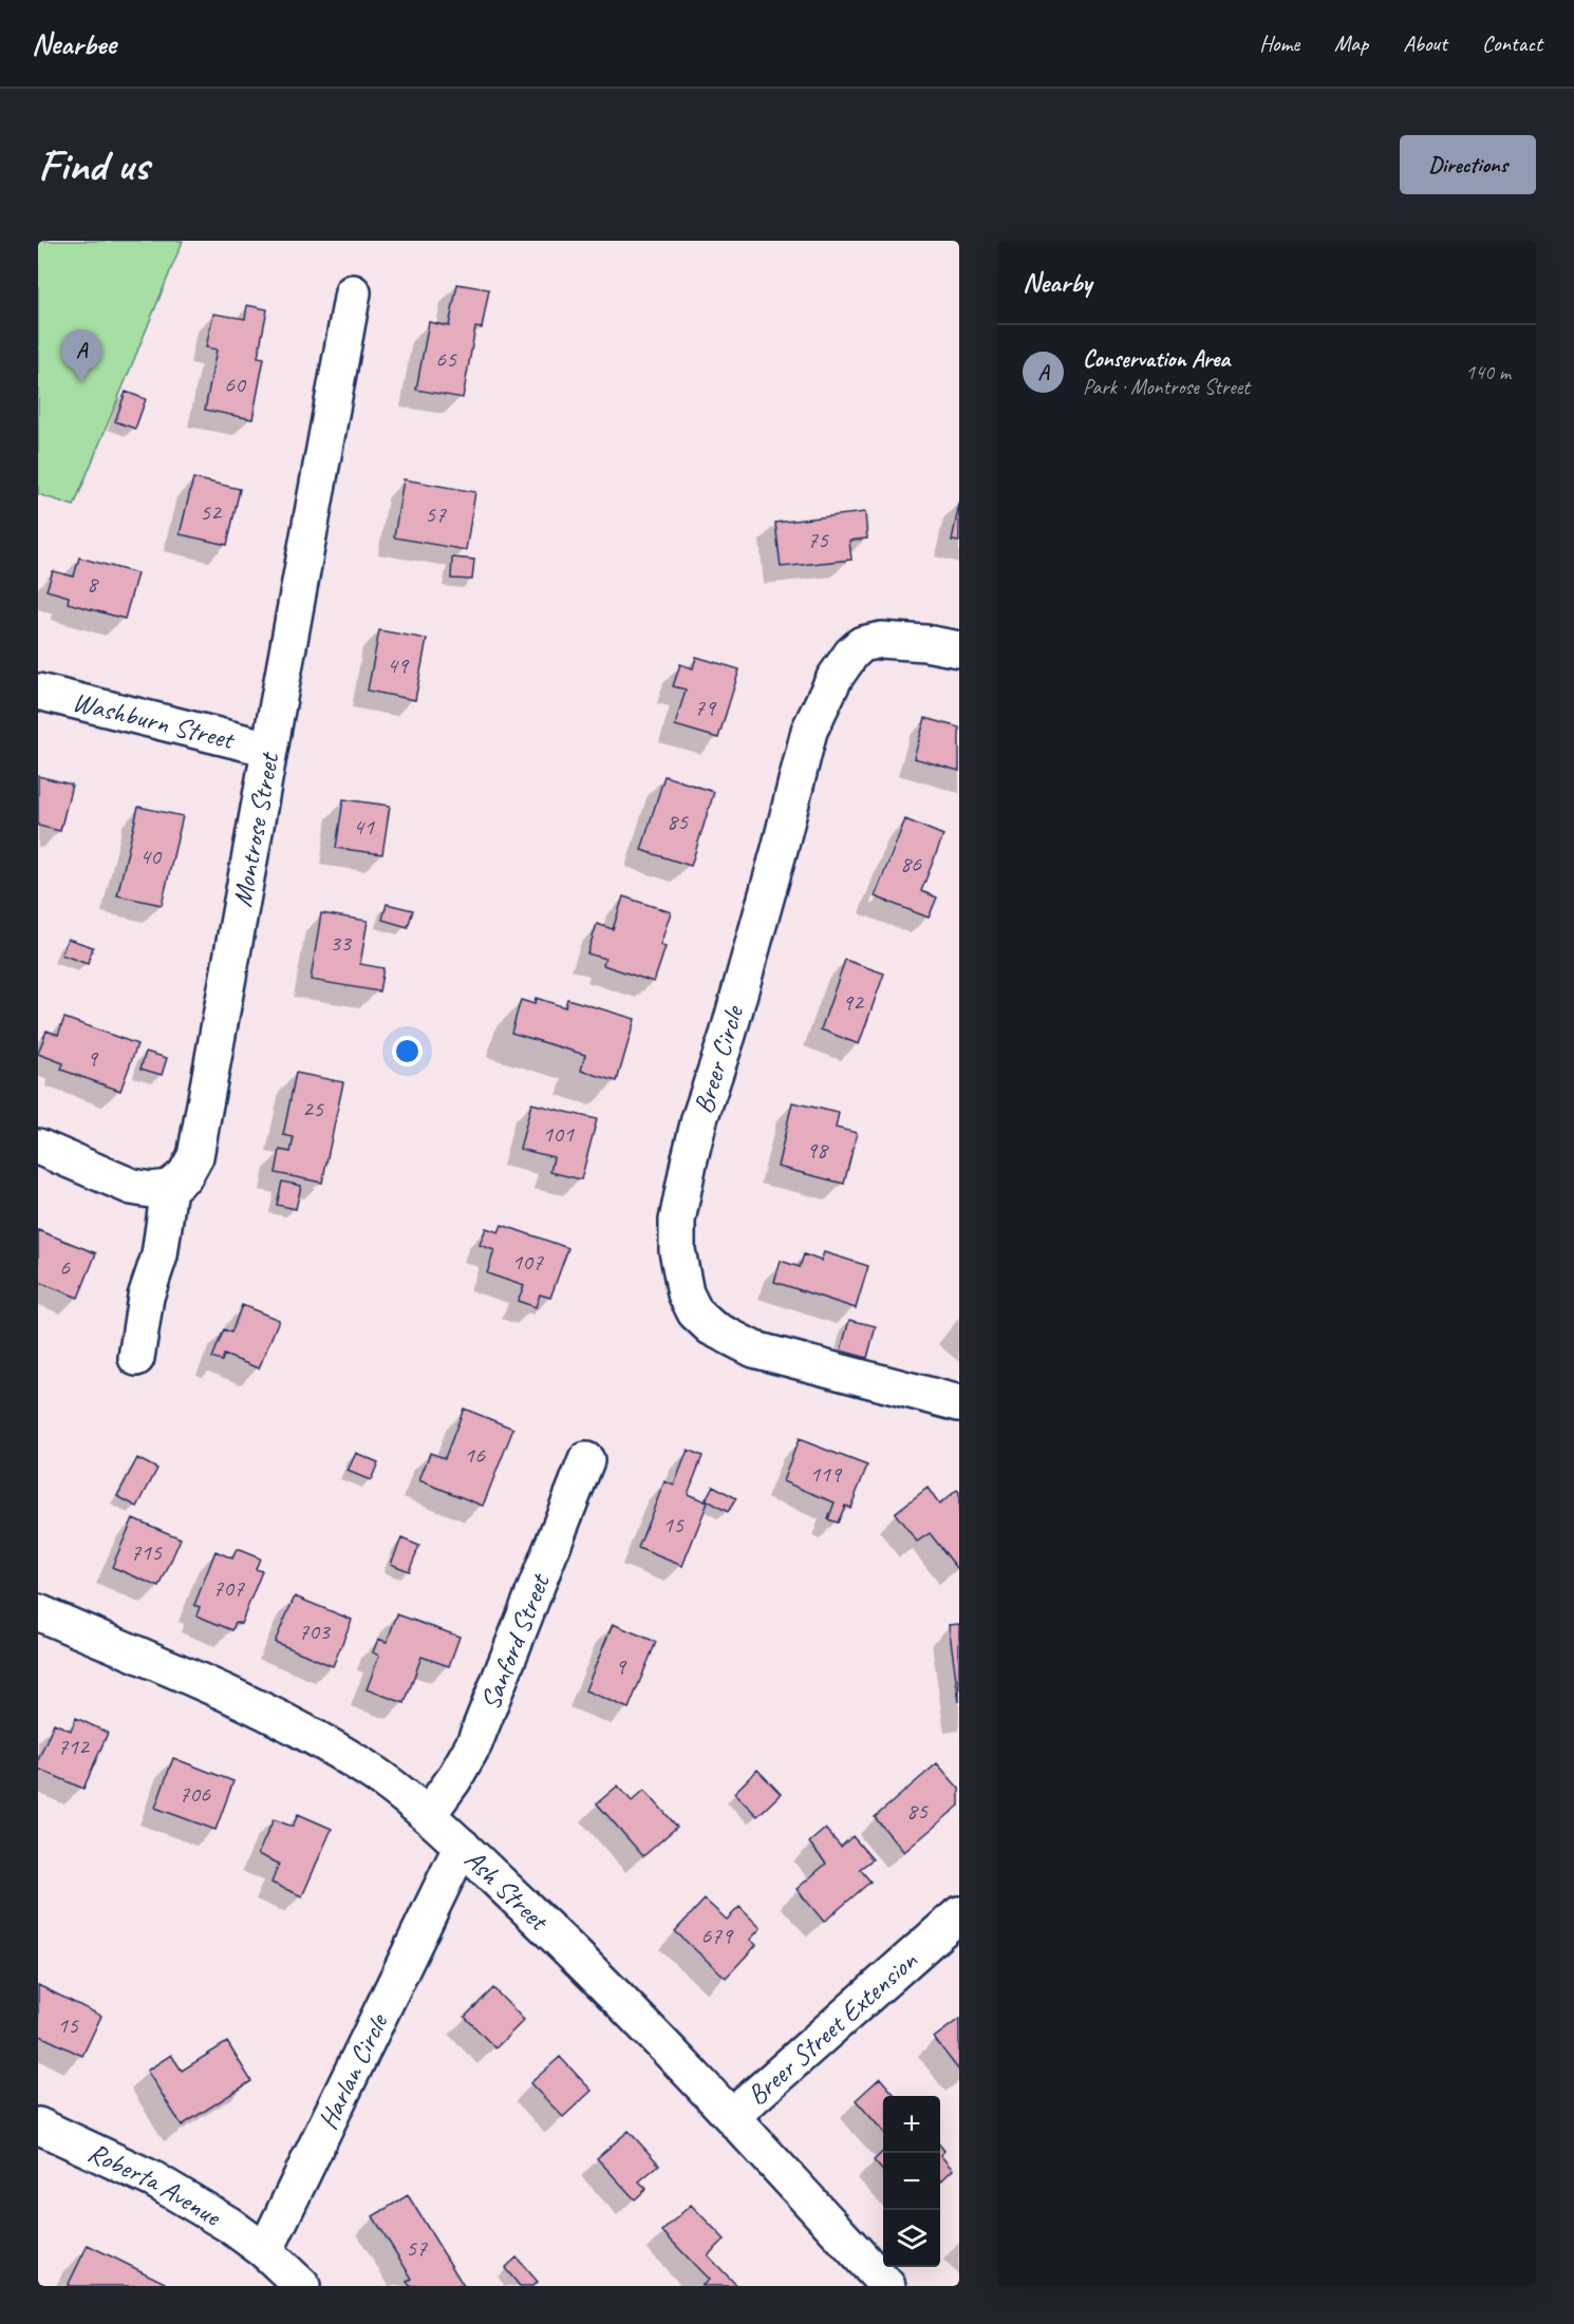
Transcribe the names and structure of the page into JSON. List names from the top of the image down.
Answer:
{
  "streets": {
    "street": [
      "Washburn Street",
      "Montrose Street",
      "Breer Circle",
      "Sanford Street",
      "Ash Street",
      "Breer Street Extension",
      "Harlan Circle",
      "Roberta Avenue"
    ]
  },
  "crossings": [
    ["Washburn Street", "Montrose Street"],
    ["Sanford Street", "Ash Street"],
    ["Ash Street", "Breer Street Extension"],
    ["Ash Street", "Harlan Circle"],
    ["Harlan Circle", "Roberta Avenue"]
  ],
  "house_numbers": [
    "65",
    "60",
    "52",
    "57",
    "75",
    "8",
    "49",
    "79",
    "85",
    "41",
    "40",
    "86",
    "33",
    "92",
    "9",
    "25",
    "101",
    "98",
    "107",
    "6",
    "16",
    "119",
    "15",
    "715",
    "707",
    "703",
    "9",
    "712",
    "706",
    "85",
    "679",
    "15",
    "57"
  ],
  "page": {
    "header": "Nearbee",
    "nav": [
      "Home",
      "Map",
      "About",
      "Contact"
    ],
    "buttons": "Directions",
    "title": "Find us",
    "heading": "Nearby",
    "list": [
      {
        "mark": "A",
        "name": "Conservation Area",
        "note": "Park · Montrose Street",
        "value": "140 m"
      }
    ],
    "pins": "A",
    "map_buttons": ["+", "−"]
  }
}
